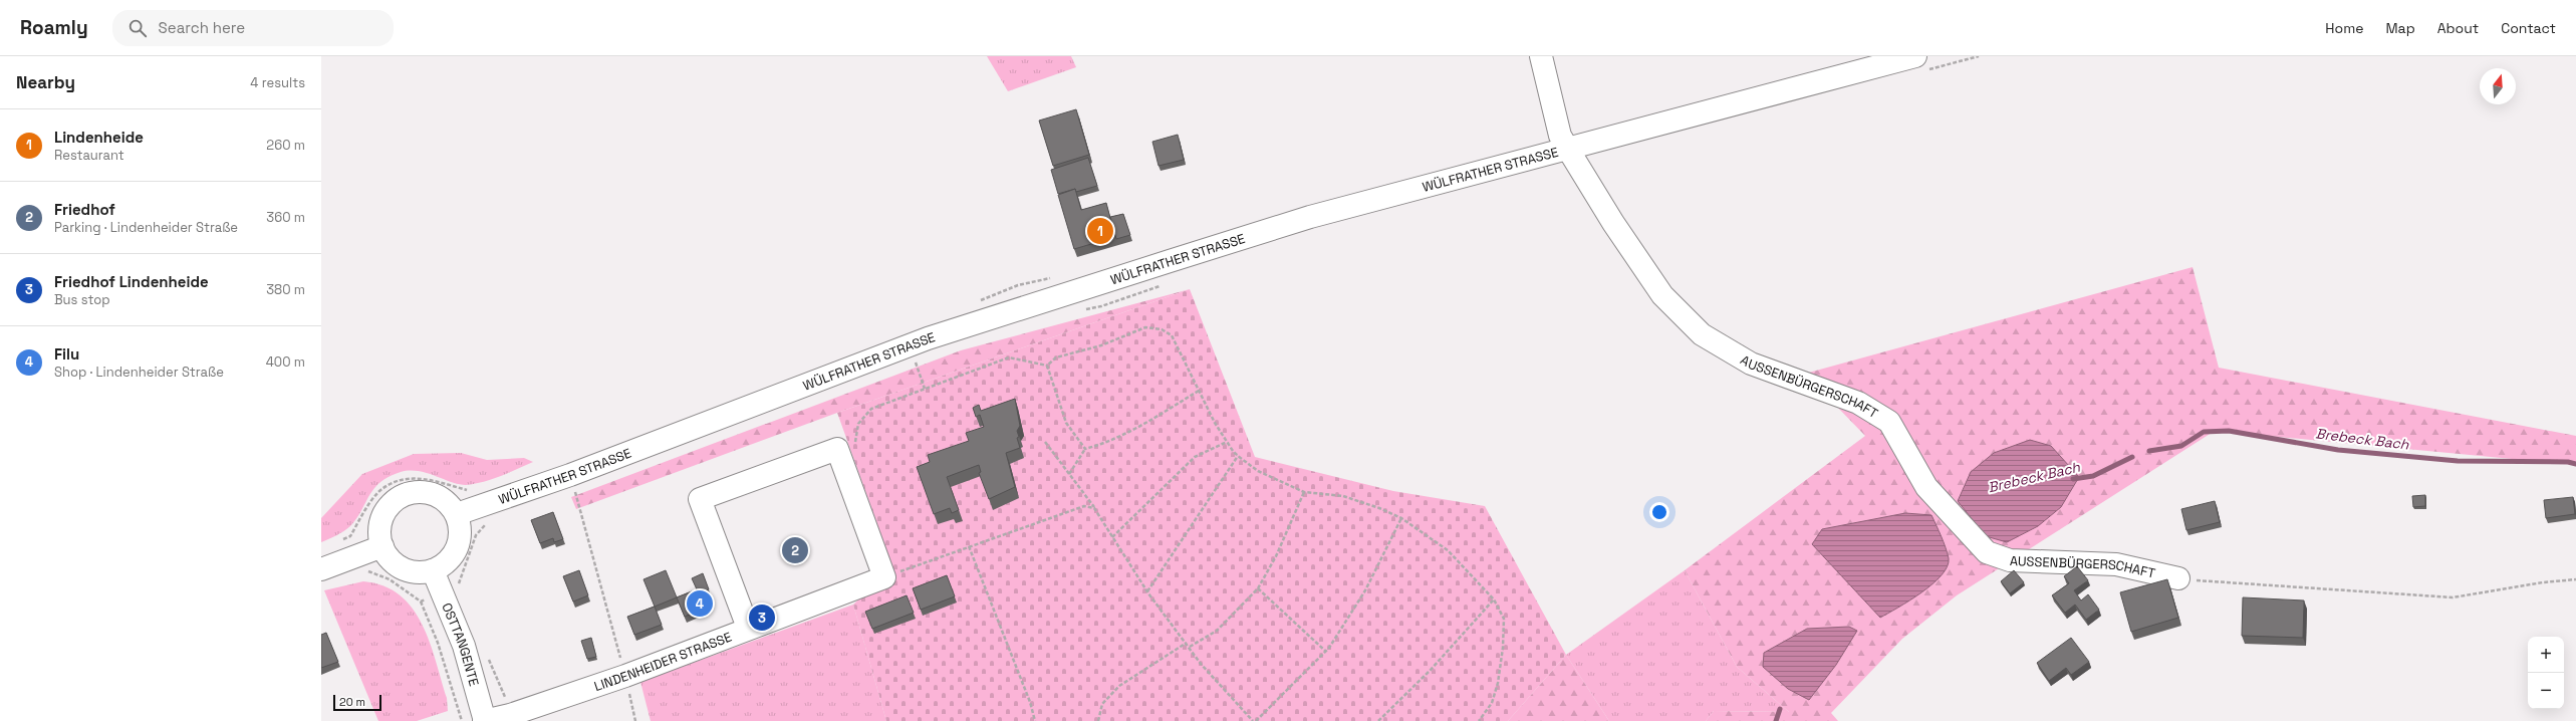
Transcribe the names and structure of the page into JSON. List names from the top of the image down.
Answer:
{
  "streets": {
    "main road": [
      "WÜLFRATHER STRASSE",
      "AUSSENBÜRGERSCHAFT",
      "OSTTANGENTE",
      "LINDENHEIDER STRASSE"
    ]
  },
  "crossings": [
    ["WÜLFRATHER STRASSE", "AUSSENBÜRGERSCHAFT"],
    ["WÜLFRATHER STRASSE", "OSTTANGENTE"],
    ["OSTTANGENTE", "LINDENHEIDER STRASSE"]
  ],
  "water": ["Brebeck Bach"],
  "scale_bar": "20 m",
  "north": "top",
  "page": {
    "header": "Roamly",
    "search": "Search here",
    "nav": [
      "Home",
      "Map",
      "About",
      "Contact"
    ],
    "heading": ["Nearby", "4 results"],
    "list": [
      {
        "mark": "1",
        "name": "Lindenheide",
        "note": "Restaurant",
        "value": "260 m"
      },
      {
        "mark": "2",
        "name": "Friedhof",
        "note": "Parking · Lindenheider Straße",
        "value": "360 m"
      },
      {
        "mark": "3",
        "name": "Friedhof Lindenheide",
        "note": "Bus stop",
        "value": "380 m"
      },
      {
        "mark": "4",
        "name": "Filu",
        "note": "Shop · Lindenheider Straße",
        "value": "400 m"
      }
    ],
    "pins": [
      "1",
      "2",
      "4",
      "3"
    ],
    "map_buttons": ["+", "−"],
    "scale": "20 m"
  }
}
